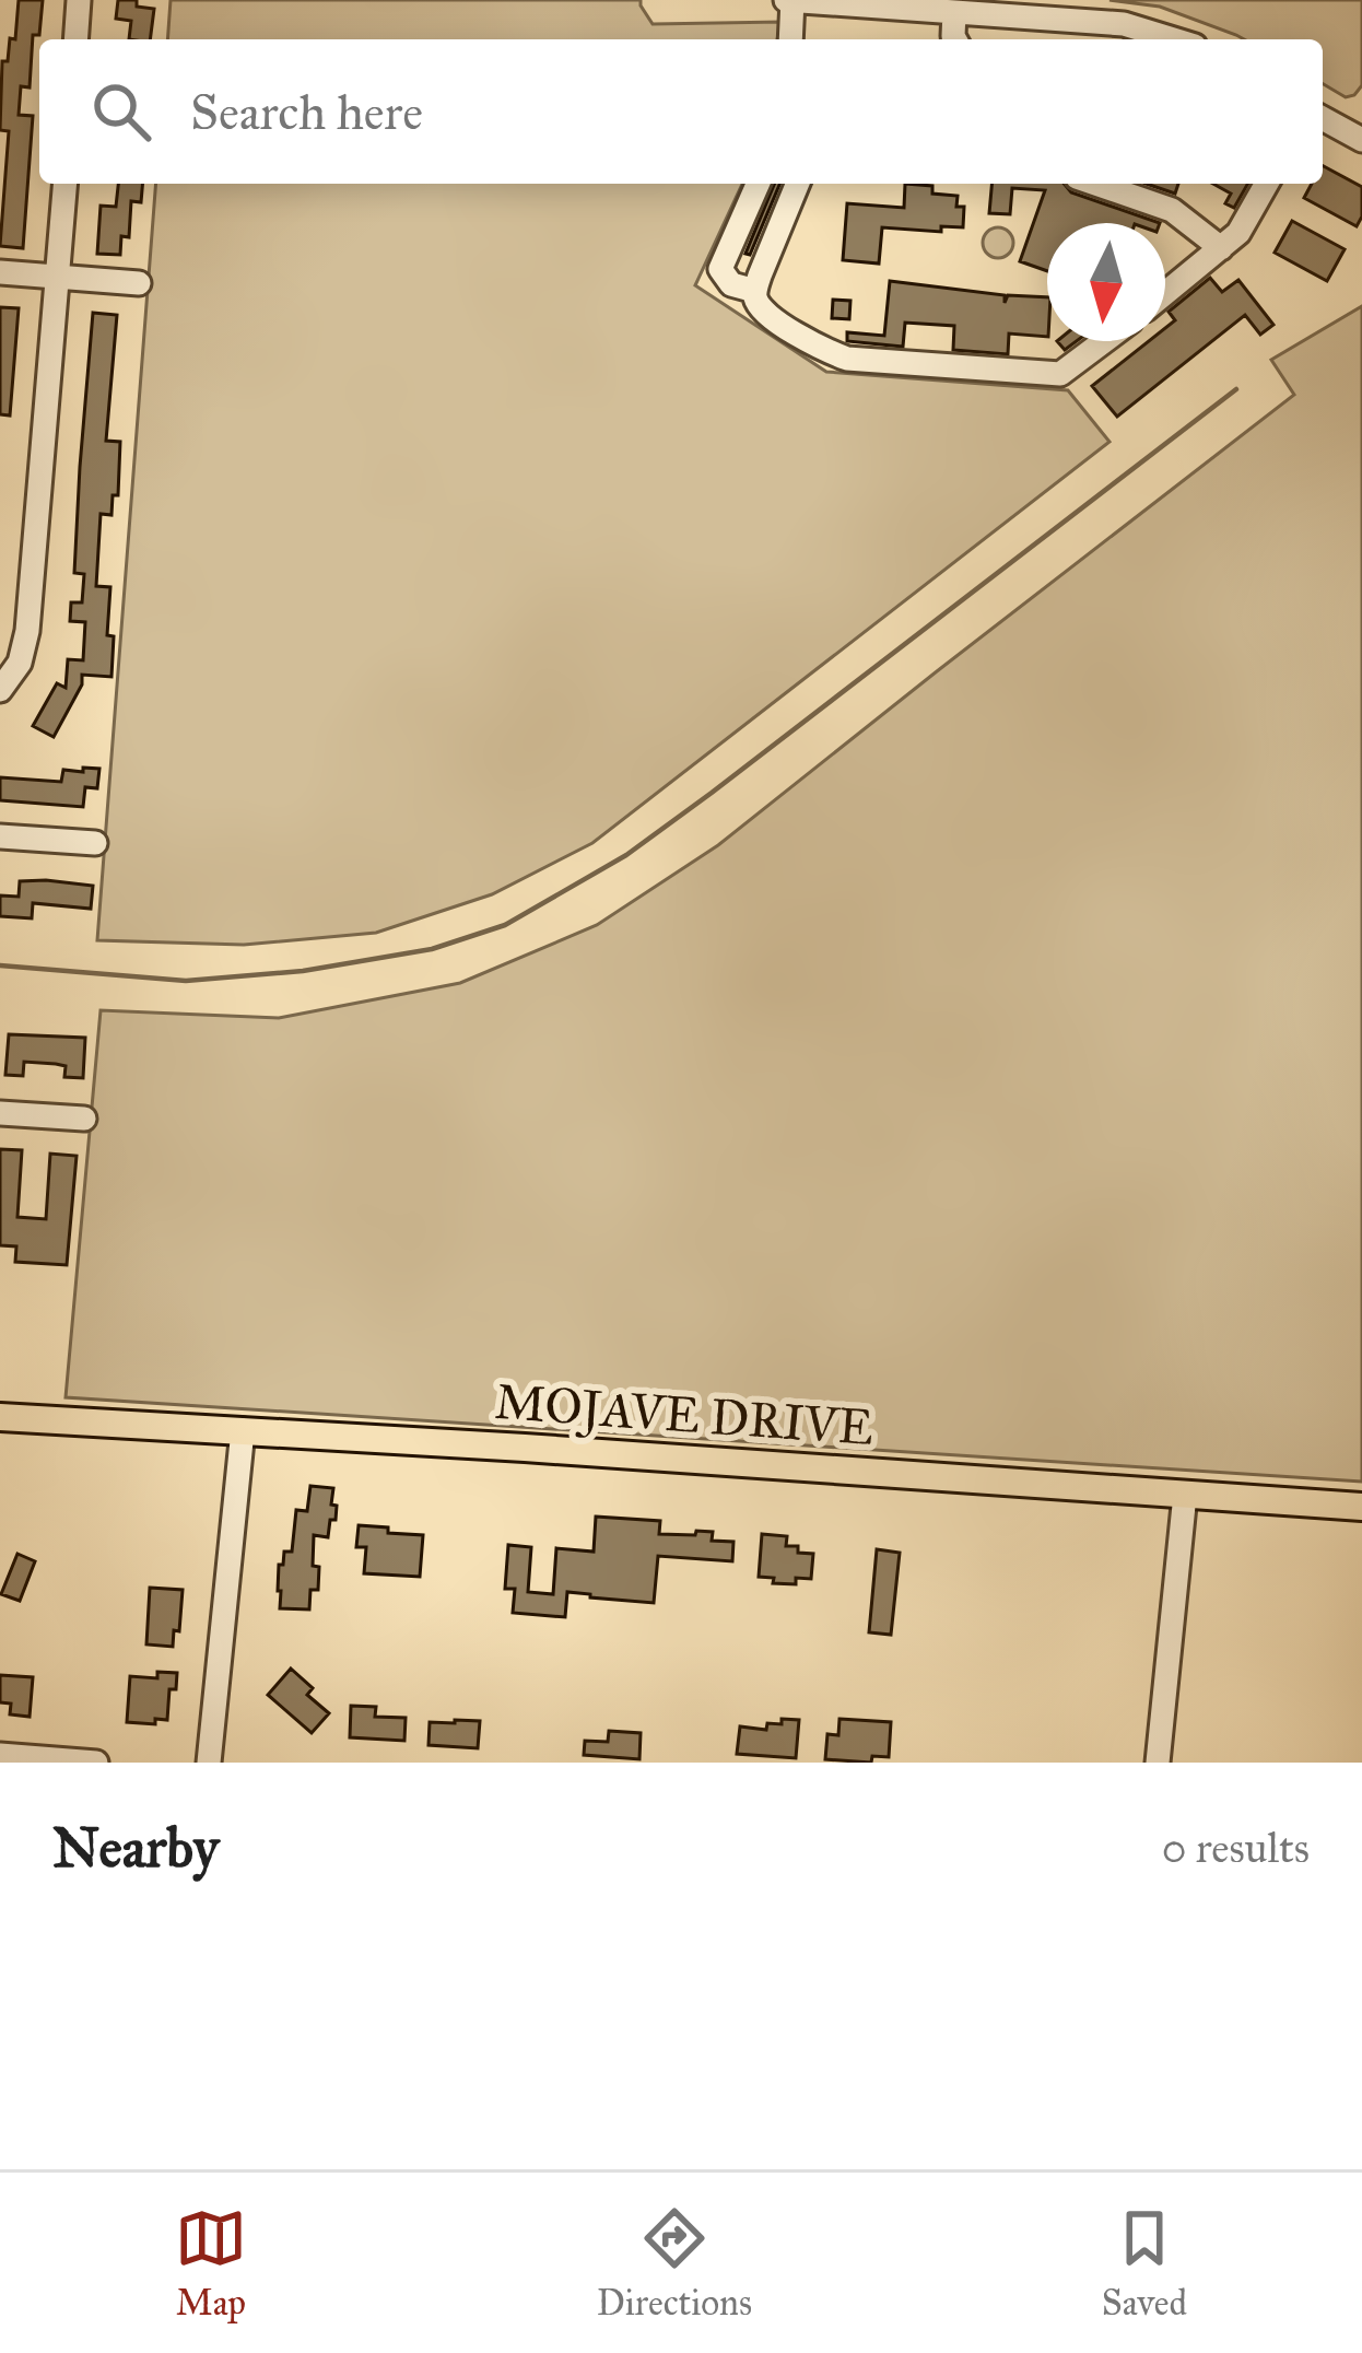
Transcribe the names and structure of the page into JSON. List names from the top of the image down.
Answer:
{
  "streets": {
    "main road": ["MOJAVE DRIVE"]
  },
  "north": "bottom",
  "page": {
    "search": "Search here",
    "heading": ["Nearby", "0 results"],
    "nav": ["Map", "Directions", "Saved"]
  }
}
